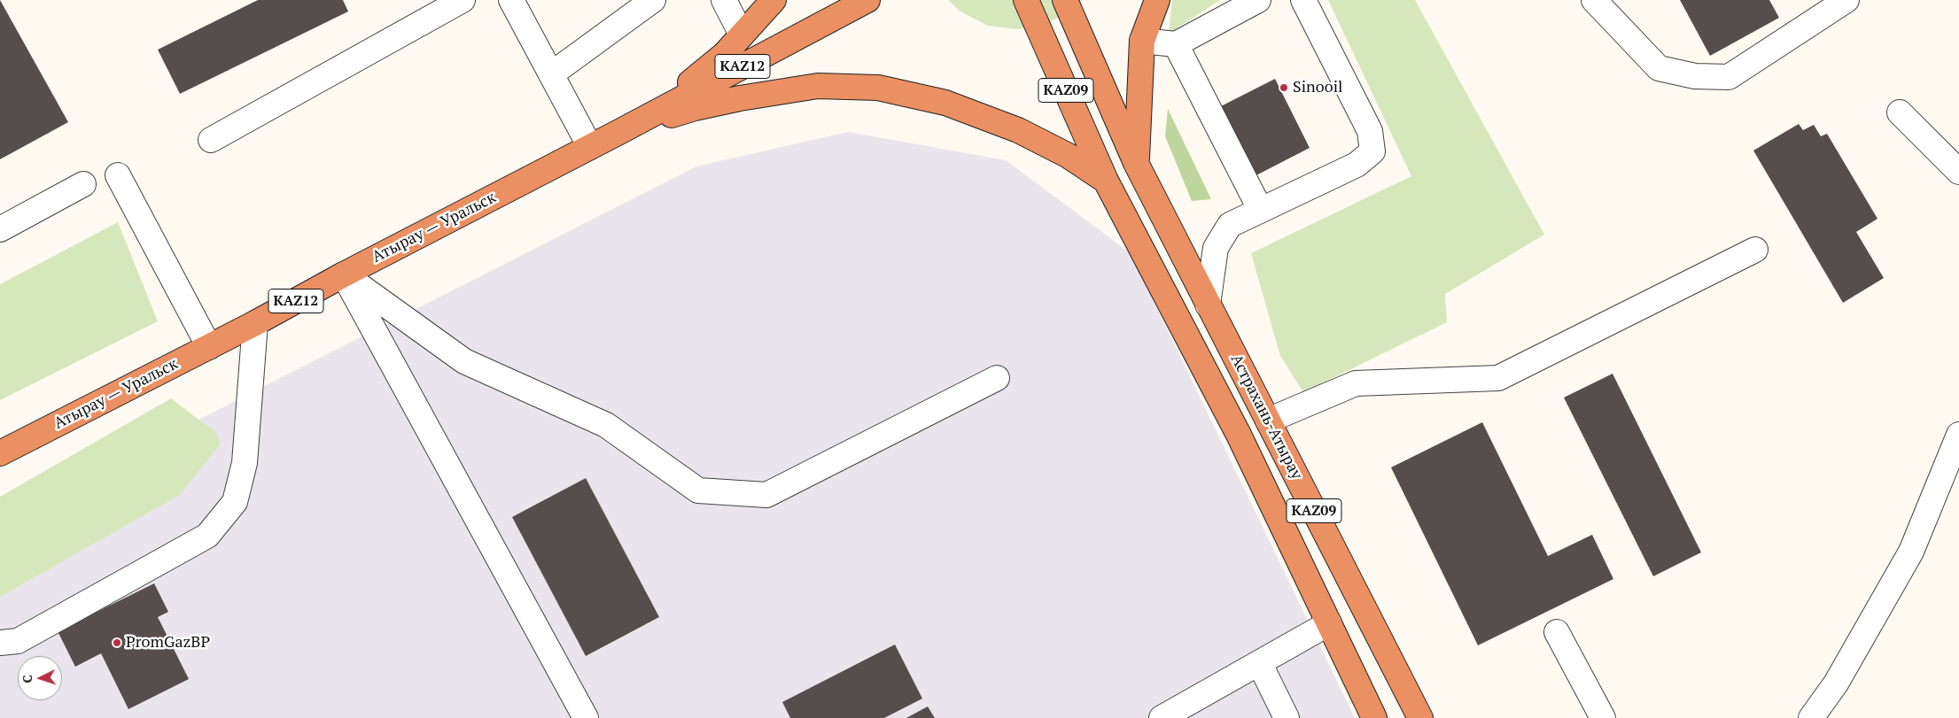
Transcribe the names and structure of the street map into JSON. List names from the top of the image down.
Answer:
{
  "streets": {
    "highway": [
      "KAZ12",
      "KAZ09",
      "Атырау — Уральск",
      "Астрахань-Атырау"
    ]
  },
  "crossings": [
    ["KAZ09", "Астрахань-Атырау"]
  ],
  "places": ["Sinooil", "PromGazBP"],
  "north": "left"
}
